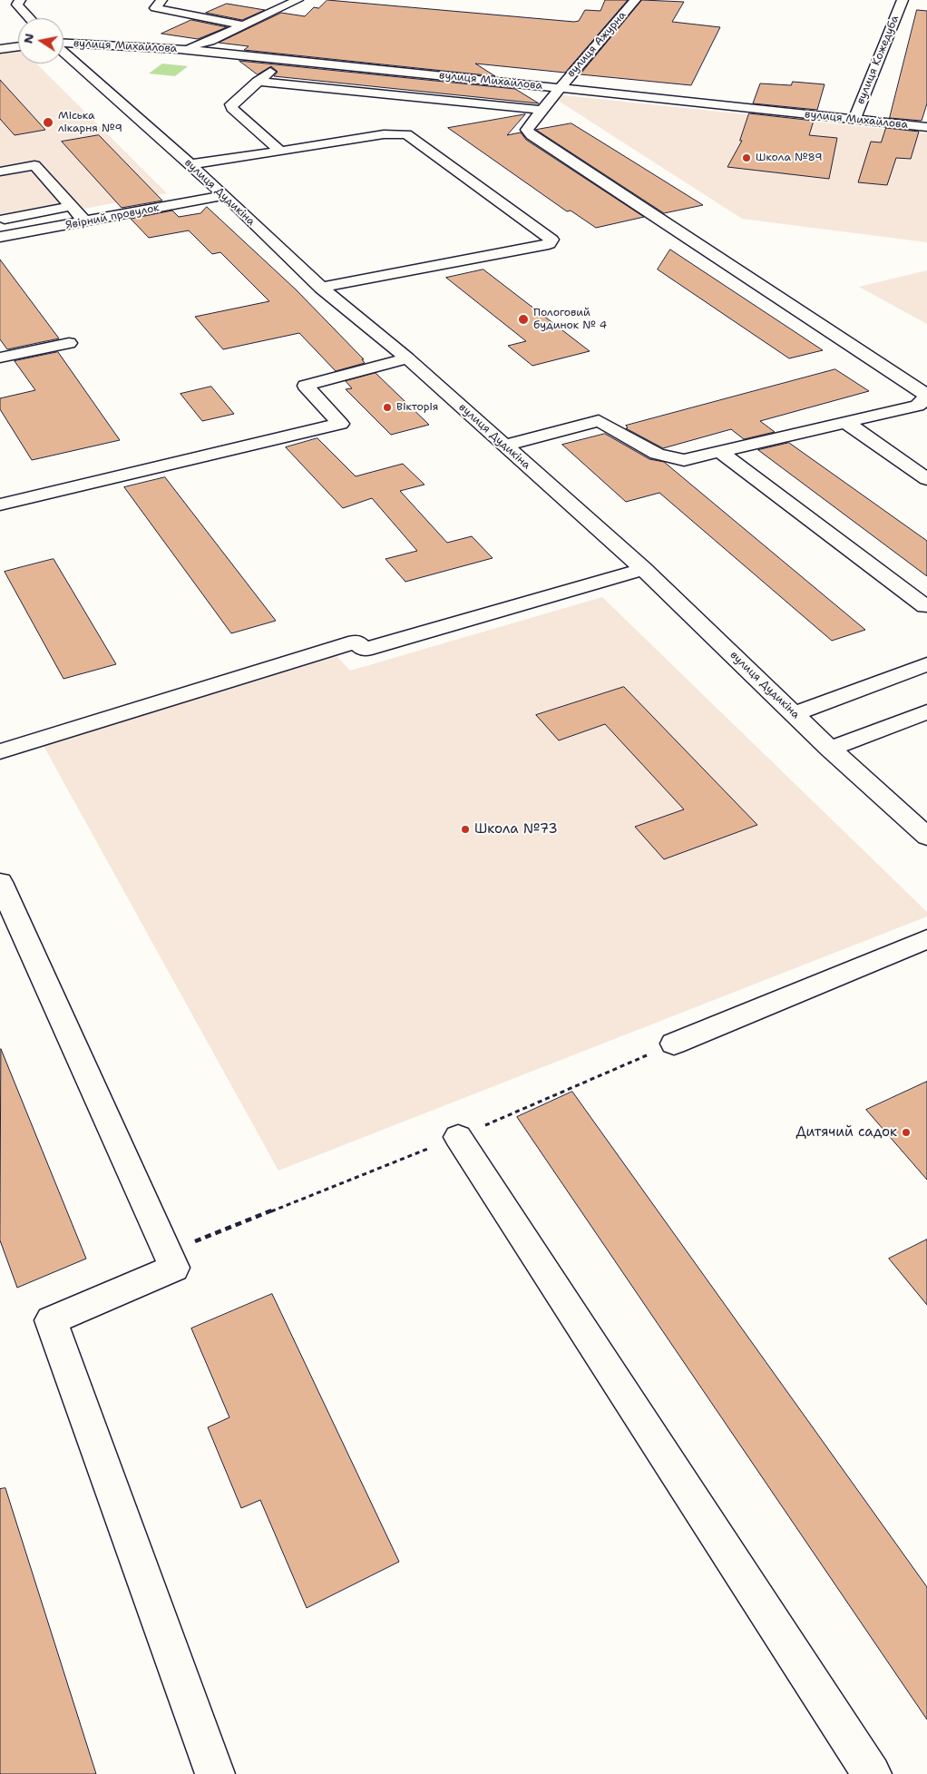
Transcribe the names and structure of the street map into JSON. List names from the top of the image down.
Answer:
{
  "streets": {
    "street": [
      "вулиця Ажурна",
      "вулиця Михайлова",
      "вулиця Кожедуба",
      "вулиця Дудикіна",
      "Явірний провулок"
    ]
  },
  "crossings": [
    ["вулиця Ажурна", "вулиця Михайлова"],
    ["вулиця Михайлова", "вулиця Кожедуба"],
    ["вулиця Дудикіна", "Явірний провулок"]
  ],
  "places": [
    "Міська лікарня №9",
    "Школа №89",
    "Пологовий будинок № 4",
    "Вікторія",
    "Школа №73",
    "Дитячий садок"
  ],
  "north": "left"
}
